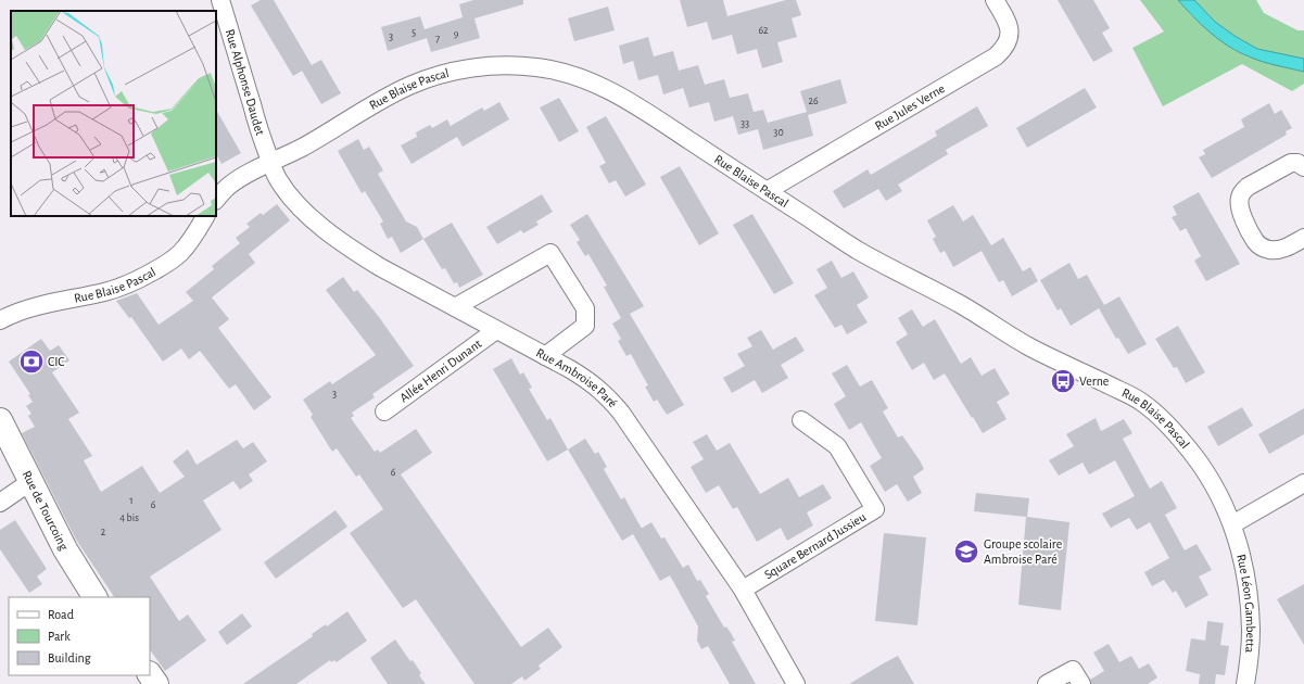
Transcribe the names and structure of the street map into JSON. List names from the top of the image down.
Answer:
{
  "streets": {
    "main road": ["Rue de Tourcoing"],
    "street": [
      "Rue Alphonse Daudet",
      "Rue Blaise Pascal",
      "Rue Jules Verne",
      "Allée Henri Dunant",
      "Rue Ambroise Paré",
      "Square Bernard Jussieu",
      "Rue Léon Gambetta"
    ]
  },
  "crossings": [
    ["Rue Alphonse Daudet", "Rue Blaise Pascal"],
    ["Rue Alphonse Daudet", "Rue Ambroise Paré"],
    ["Rue Blaise Pascal", "Rue Jules Verne"],
    ["Rue Blaise Pascal", "Rue Ambroise Paré"],
    ["Rue Blaise Pascal", "Rue Léon Gambetta"],
    ["Allée Henri Dunant", "Rue Ambroise Paré"],
    ["Rue Ambroise Paré", "Square Bernard Jussieu"]
  ],
  "places": {
    "bank": ["CIC"],
    "bus stop": ["Verne"],
    "school or university": ["Groupe scolaire Ambroise Paré"]
  },
  "house_numbers": [
    "62",
    "5",
    "9",
    "3",
    "7",
    "26",
    "33",
    "30",
    "3",
    "6",
    "1",
    "6",
    "4 bis",
    "2"
  ],
  "legend": ["Road", "Park", "Building"]
}
